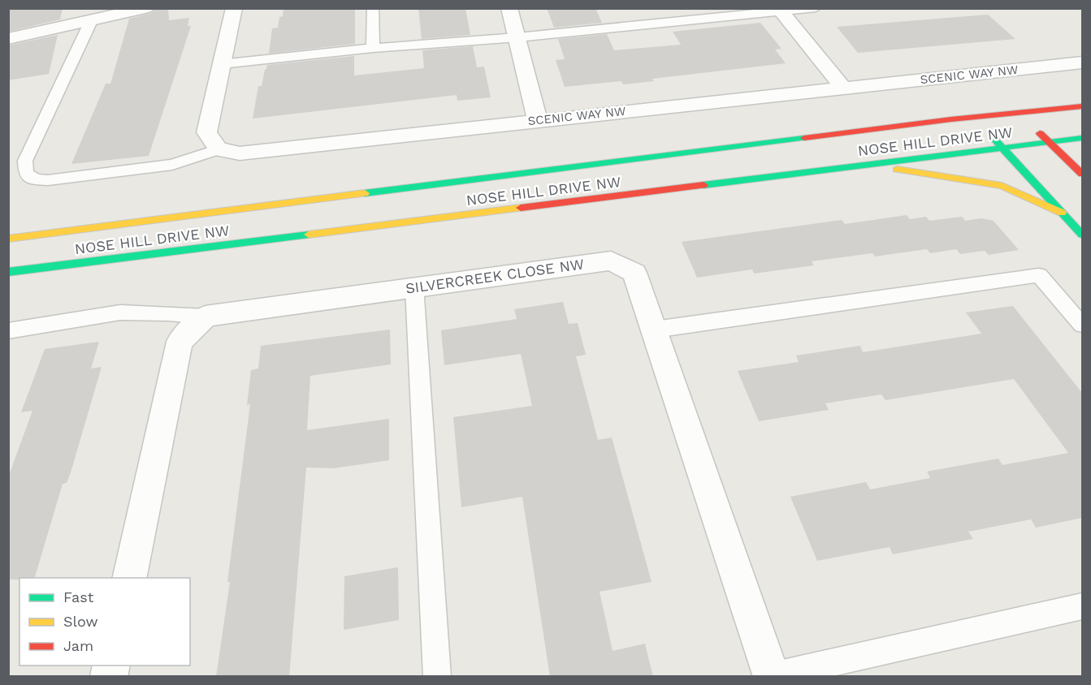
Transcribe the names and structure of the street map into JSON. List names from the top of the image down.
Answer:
{
  "streets": {
    "main road": ["NOSE HILL DRIVE NW"],
    "street": ["SCENIC WAY NW", "SILVERCREEK CLOSE NW"]
  },
  "legend": ["Fast", "Slow", "Jam"]
}
